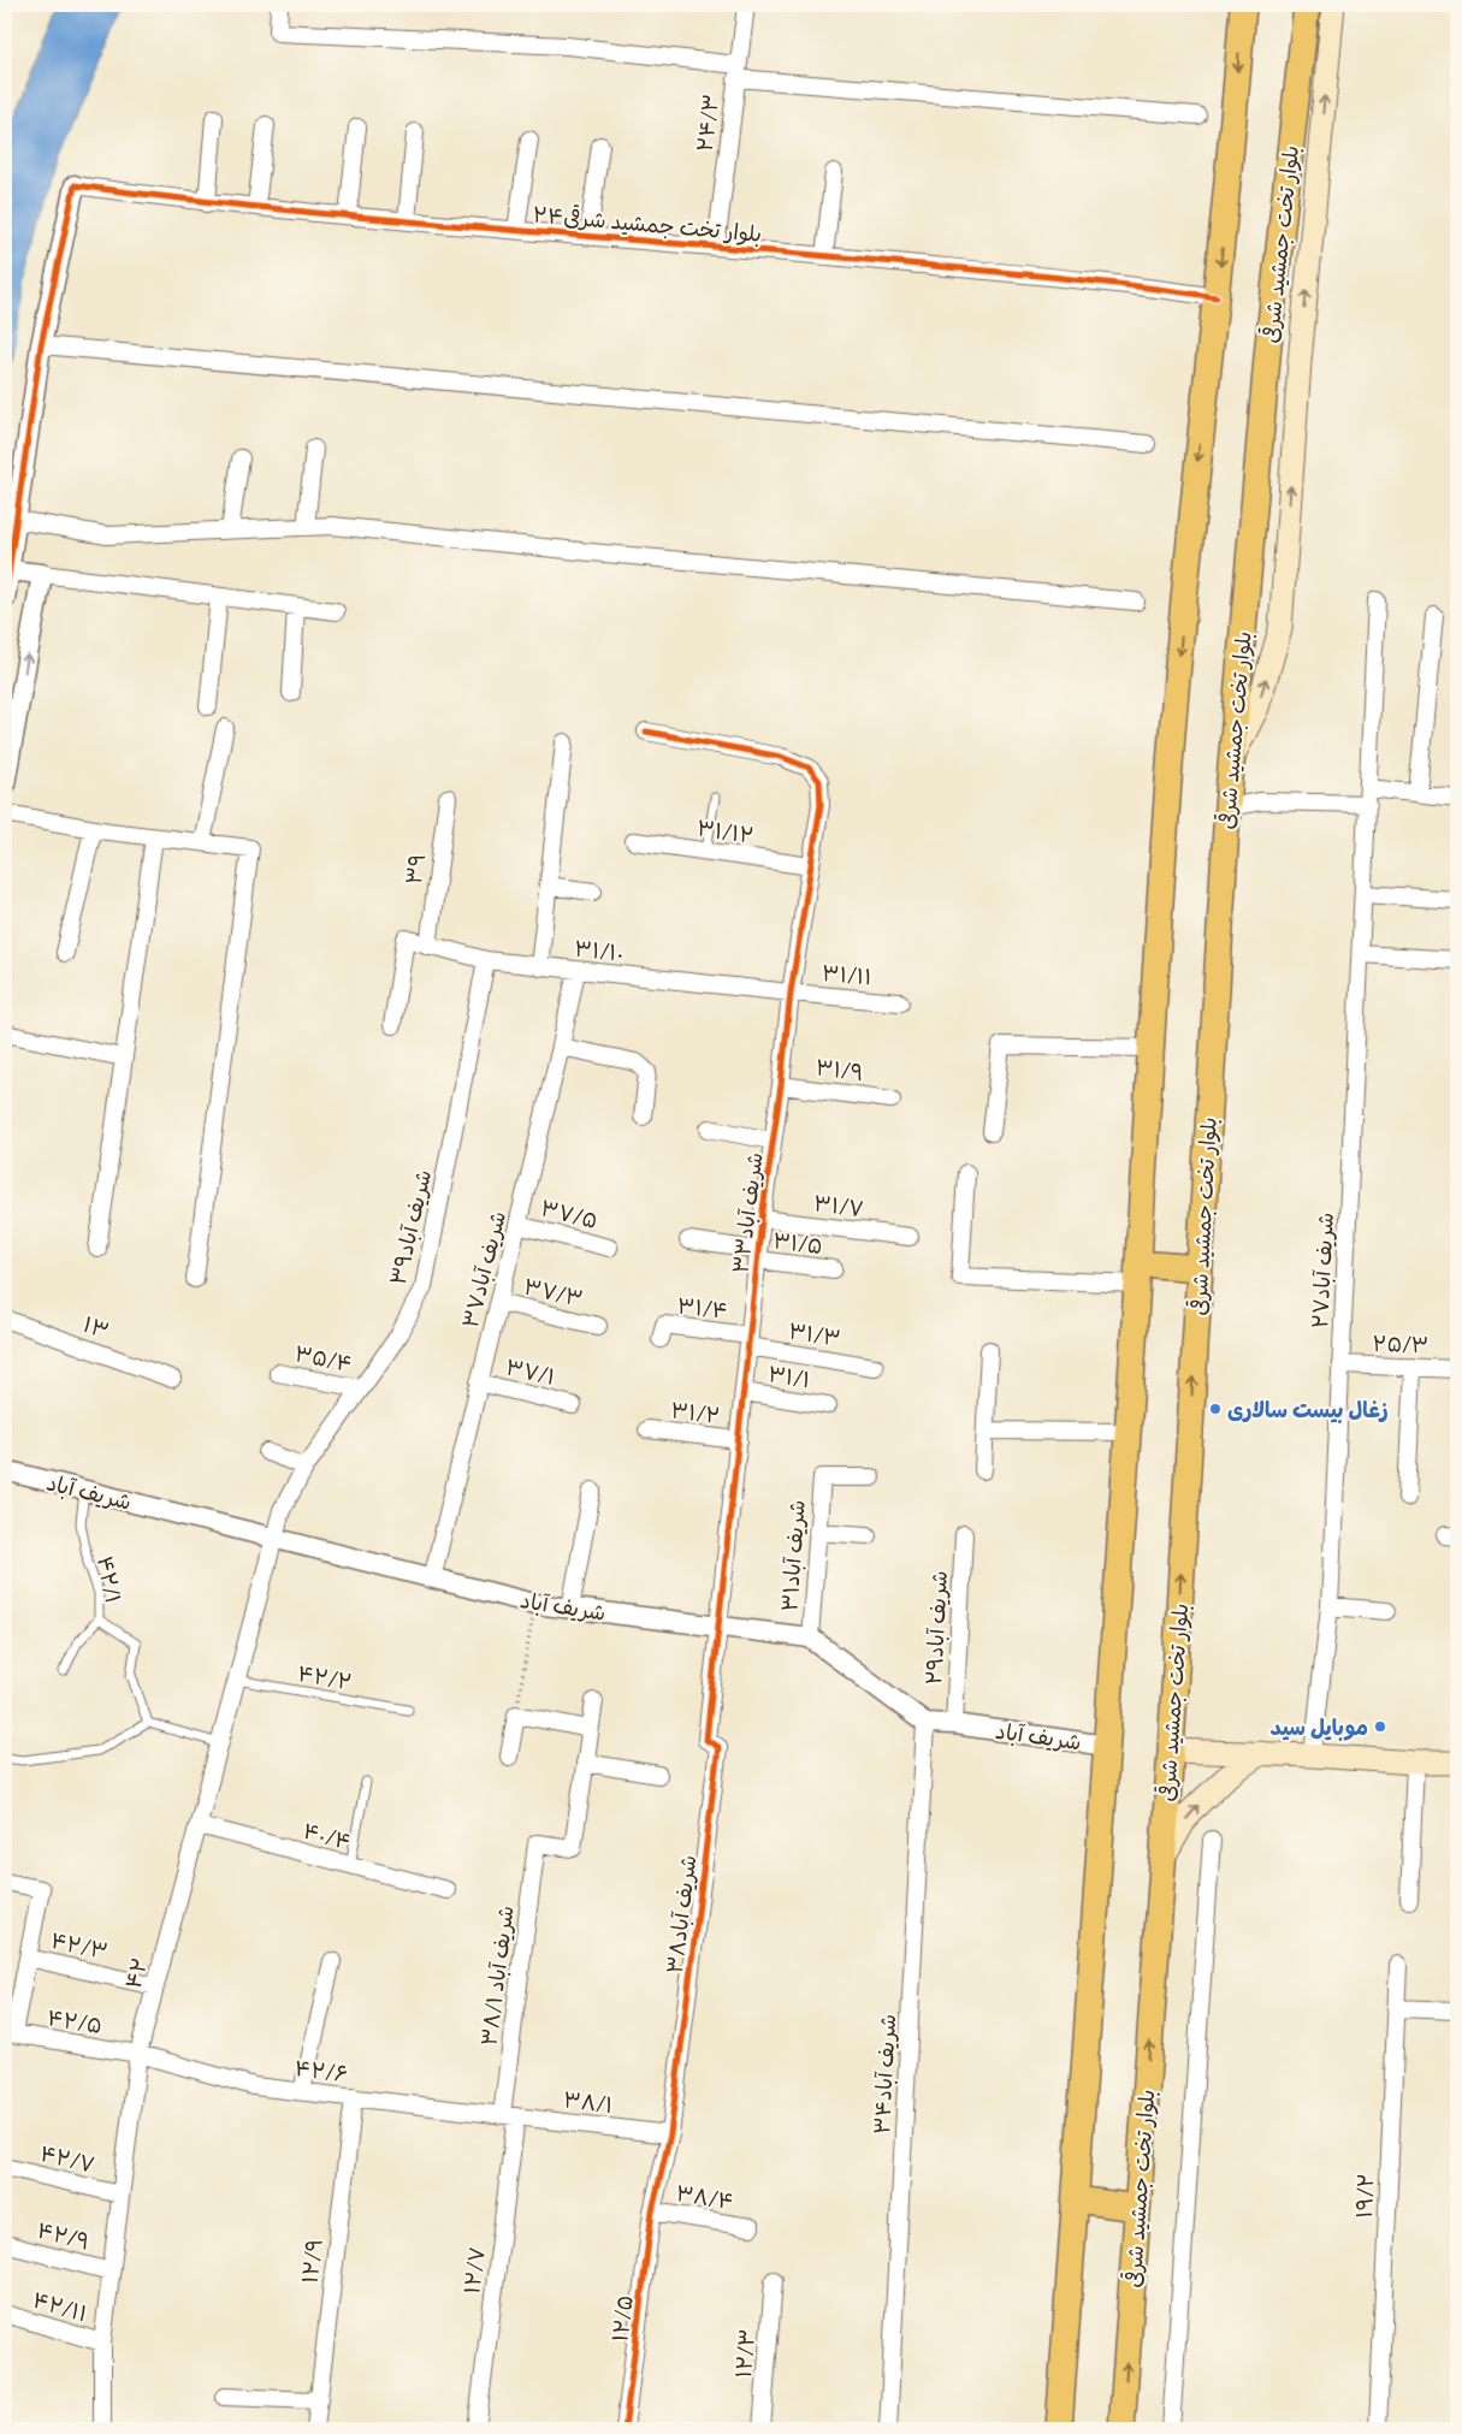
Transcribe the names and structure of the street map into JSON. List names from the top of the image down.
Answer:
{
  "streets": {
    "main road": ["بلوار تخت جمشید شرقی"],
    "street": [
      "۲۴/۳",
      "بلوار تخت جمشید شرقی۲۴",
      "۳۱/۱۲",
      "۳۹",
      "۳۱/۱۰",
      "۳۱/۱۱",
      "۳۱/۹",
      "۳۱/۷",
      "شریف آباد۳۳",
      "۳۷/۵",
      "شریف آباد۳۹",
      "۳۱/۵",
      "شریف آباد۳۷",
      "شریف آباد۲۷",
      "۳۷/۳",
      "۳۱/۴",
      "۱۳",
      "۳۱/۳",
      "۲۵/۳",
      "۳۵/۴",
      "۳۷/۱",
      "۳۱/۱",
      "۳۱/۲",
      "شریف آباد",
      "شریف آباد۳۱",
      "شریف آباد۲۹",
      "۴۰/۴",
      "شریف آباد۳۸",
      "۴۲/۳",
      "۴۲",
      "۳۸/۱ شریف آباد",
      "۴۲/۵",
      "۴۲/۶",
      "شریف آباد۳۴",
      "۳۸/۱",
      "۴۲/۷",
      "۱۹/۲",
      "۳۸/۴",
      "۴۲/۹",
      "۱۲/۹",
      "۱۲/۷",
      "۴۲/۱۱",
      "۱۲/۵",
      "۱۲/۳"
    ],
    "lane": ["۴۲/۱", "۴۲/۲"]
  },
  "crossings": [
    ["۲۴/۳", "بلوار تخت جمشید شرقی۲۴"],
    ["۳۱/۱۲", "شریف آباد۳۳"],
    ["۳۹", "۳۱/۱۰"],
    ["۳۱/۱۰", "۳۱/۱۱"],
    ["۳۱/۱۰", "شریف آباد۳۳"],
    ["۳۱/۱۰", "شریف آباد۳۹"],
    ["۳۱/۱۰", "شریف آباد۳۷"],
    ["۳۱/۱۱", "شریف آباد۳۳"],
    ["۳۱/۹", "شریف آباد۳۳"],
    ["۳۱/۷", "شریف آباد۳۳"],
    ["شریف آباد۳۳", "۳۱/۵"],
    ["شریف آباد۳۳", "۳۱/۴"],
    ["شریف آباد۳۳", "۳۱/۳"],
    ["شریف آباد۳۳", "۳۱/۱"],
    ["شریف آباد۳۳", "۳۱/۲"],
    ["شریف آباد۳۳", "شریف آباد"],
    ["شریف آباد۳۳", "شریف آباد۳۸"],
    ["۳۷/۵", "شریف آباد۳۷"],
    ["شریف آباد۳۹", "۳۵/۴"],
    ["شریف آباد۳۹", "شریف آباد"],
    ["شریف آباد۳۹", "۴۲"],
    ["شریف آباد۳۷", "۳۷/۳"],
    ["شریف آباد۳۷", "۳۷/۱"],
    ["شریف آباد۳۷", "شریف آباد"],
    ["شریف آباد۲۷", "۲۵/۳"],
    ["۳۱/۴", "۳۱/۳"],
    ["شریف آباد", "شریف آباد۳۱"],
    ["شریف آباد", "۴۲/۱"],
    ["شریف آباد", "شریف آباد۲۹"],
    ["شریف آباد", "شریف آباد۳۸"],
    ["شریف آباد", "۴۲"],
    ["شریف آباد", "شریف آباد۳۴"],
    ["۴۲/۲", "۴۲"],
    ["۴۰/۴", "۴۲"],
    ["شریف آباد۳۸", "۳۸/۱"],
    ["شریف آباد۳۸", "۳۸/۴"],
    ["شریف آباد۳۸", "۱۲/۵"],
    ["۴۲/۳", "۴۲"],
    ["۴۲", "۴۲/۵"],
    ["۴۲", "۴۲/۶"],
    ["۴۲", "۴۲/۷"],
    ["۴۲", "۴۲/۹"],
    ["۴۲", "۴۲/۱۱"],
    ["۳۸/۱ شریف آباد", "۴۲/۶"],
    ["۳۸/۱ شریف آباد", "۳۸/۱"],
    ["۳۸/۱ شریف آباد", "۱۲/۷"],
    ["۴۲/۵", "۴۲/۶"],
    ["۴۲/۶", "۳۸/۱"],
    ["۴۲/۶", "۱۲/۹"],
    ["۴۲/۶", "۱۲/۷"],
    ["۳۸/۱", "۱۲/۷"],
    ["۳۸/۴", "۱۲/۵"]
  ],
  "places": ["زغال بیست سالاری", "موبایل سید"]
}
